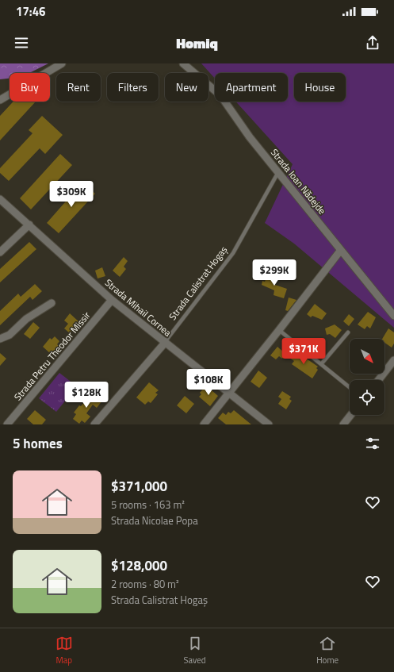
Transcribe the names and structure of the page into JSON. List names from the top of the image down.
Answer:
{
  "streets": {
    "street": [
      "Strada Ioan Nădejde",
      "Strada Calistrat Hogaș",
      "Strada Mihail Cornea",
      "Strada Petru Theodor Missir"
    ]
  },
  "crossings": [
    ["Strada Ioan Nădejde", "Strada Calistrat Hogaș"],
    ["Strada Calistrat Hogaș", "Strada Mihail Cornea"],
    ["Strada Mihail Cornea", "Strada Petru Theodor Missir"]
  ],
  "north": "bottom right",
  "page": {
    "status": "17:46",
    "header": "Homiq",
    "chip": [
      "Buy",
      "Rent",
      "Filters",
      "New",
      "Apartment",
      "House"
    ],
    "price": [
      "$309K",
      "$299K",
      "$371K",
      "$108K",
      "$128K"
    ],
    "heading": "5 homes",
    "list": [
      {
        "name": "$371,000",
        "note": "5 rooms · 163 m² · Strada Nicolae Popa"
      },
      {
        "name": "$128,000",
        "note": "2 rooms · 80 m² · Strada Calistrat Hogaș"
      }
    ],
    "tabs": ["Map", "Saved", "Home"]
  }
}
